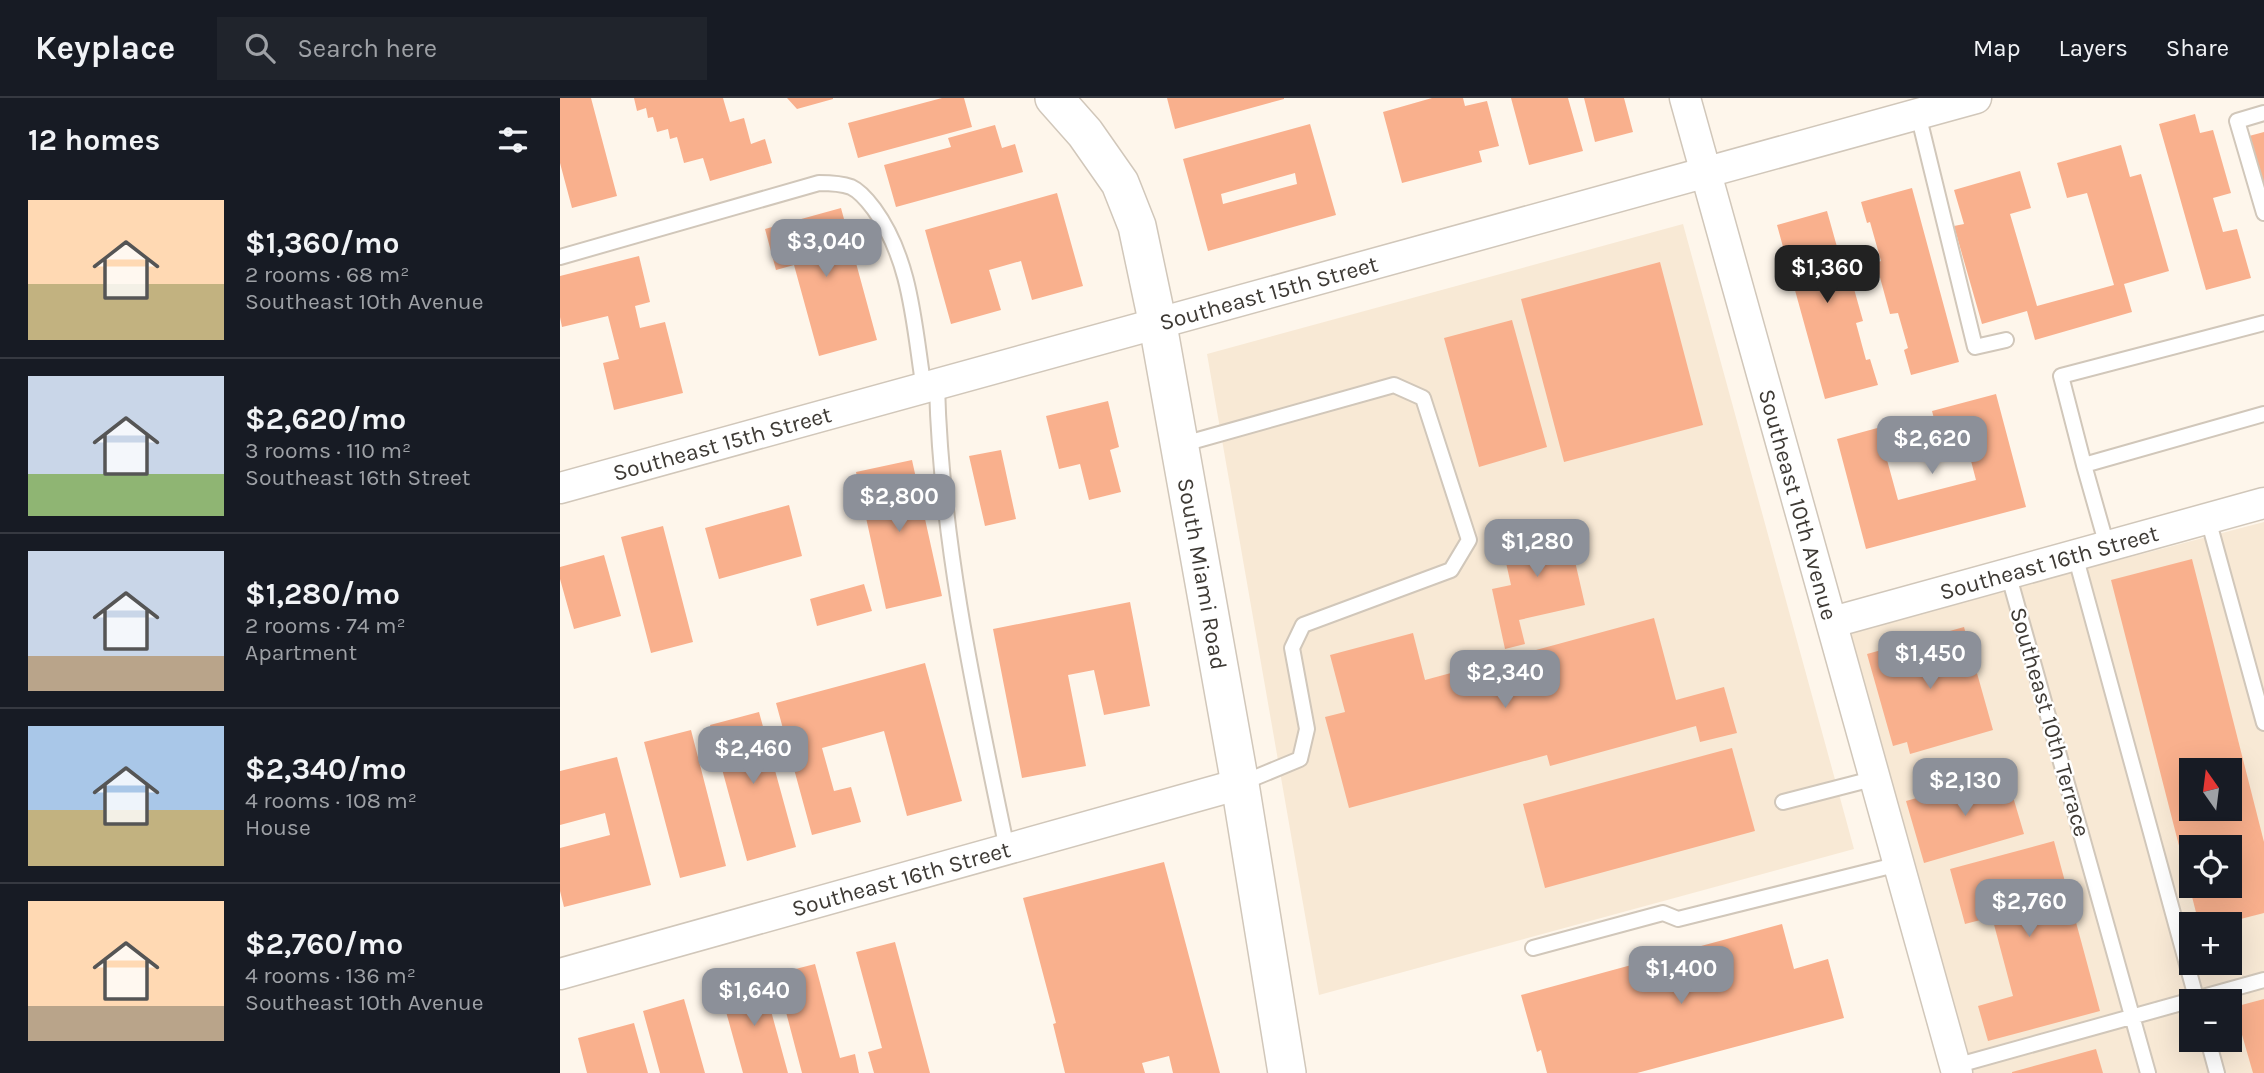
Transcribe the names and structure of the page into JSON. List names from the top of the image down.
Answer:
{
  "streets": {
    "street": [
      "Southeast 15th Street",
      "Southeast 10th Avenue",
      "Southeast 16th Street",
      "South Miami Road"
    ],
    "lane": ["Southeast 10th Terrace"]
  },
  "crossings": [
    ["Southeast 15th Street", "Southeast 10th Avenue"],
    ["Southeast 15th Street", "South Miami Road"],
    ["Southeast 10th Avenue", "Southeast 16th Street"],
    ["Southeast 16th Street", "South Miami Road"],
    ["Southeast 16th Street", "Southeast 10th Terrace"]
  ],
  "north": "top",
  "page": {
    "header": "Keyplace",
    "search": "Search here",
    "nav": ["Map", "Layers", "Share"],
    "heading": "12 homes",
    "list": [
      {
        "name": "$1,360/mo",
        "note": "2 rooms · 68 m² · Southeast 10th Avenue"
      },
      {
        "name": "$2,620/mo",
        "note": "3 rooms · 110 m² · Southeast 16th Street"
      },
      {
        "name": "$1,280/mo",
        "note": "2 rooms · 74 m² · Apartment"
      },
      {
        "name": "$2,340/mo",
        "note": "4 rooms · 108 m² · House"
      },
      {
        "name": "$2,760/mo",
        "note": "4 rooms · 136 m² · Southeast 10th Avenue"
      }
    ],
    "price": [
      "$3,040",
      "$1,360",
      "$2,620",
      "$2,800",
      "$1,280",
      "$1,450",
      "$2,340",
      "$2,460",
      "$2,130",
      "$2,760",
      "$1,400",
      "$1,640"
    ],
    "map_buttons": ["+", "−"]
  }
}
